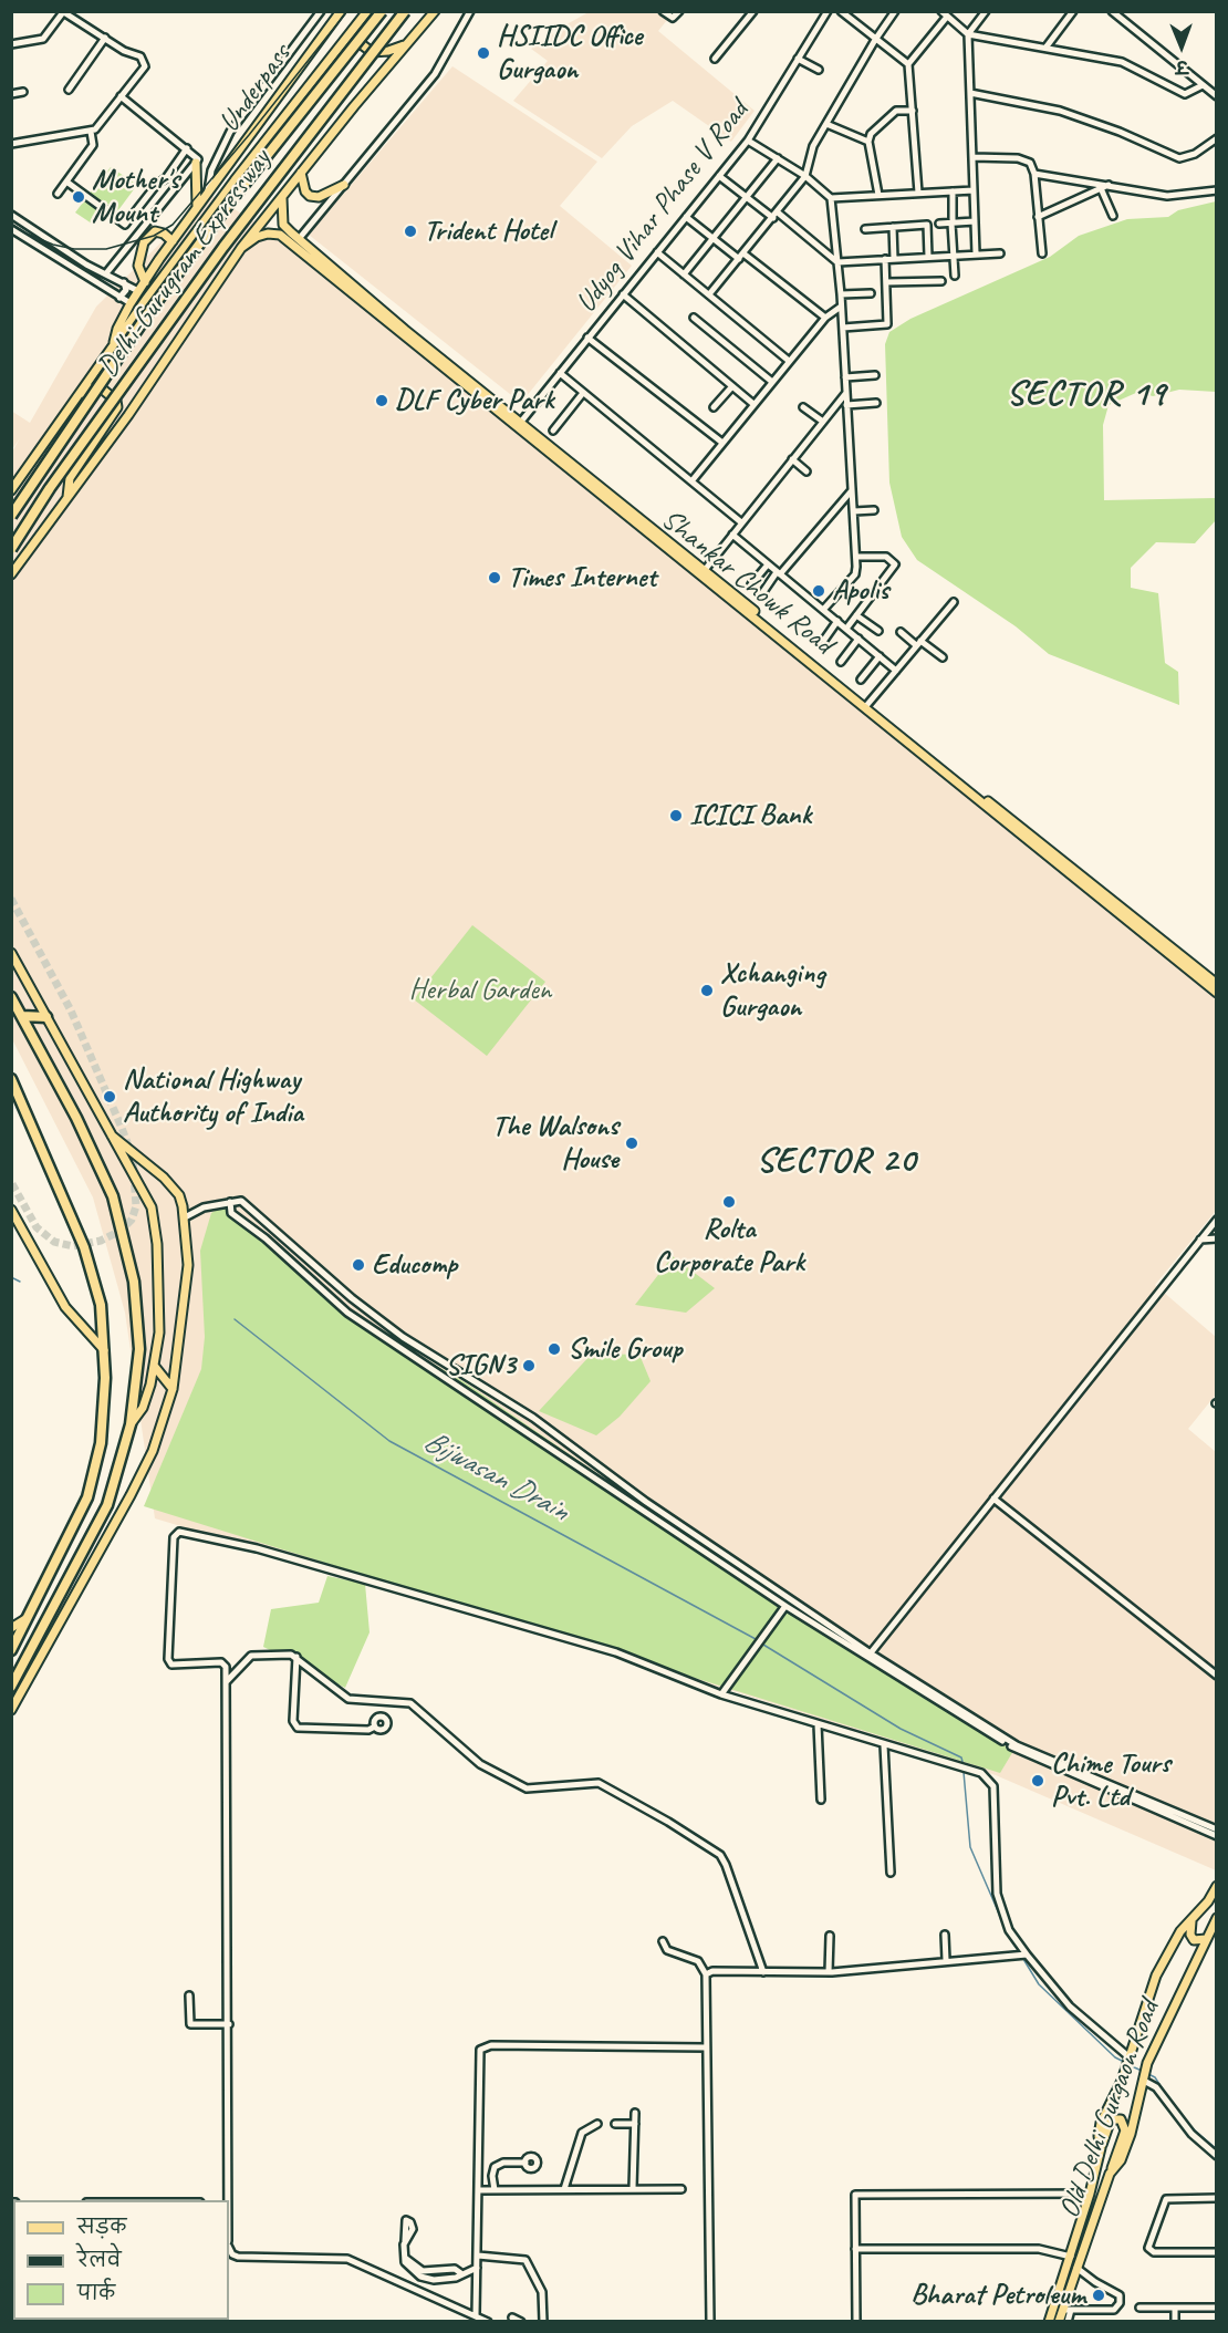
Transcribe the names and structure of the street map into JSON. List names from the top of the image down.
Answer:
{
  "streets": {
    "highway": ["Delhi-Gurugram Expressway"],
    "main road": ["Underpass", "Shankar Chowk Road", "Old Delhi Gurgaon Road"],
    "street": ["Udyog Vihar Phase V Road"]
  },
  "crossings": [
    ["Udyog Vihar Phase V Road", "Shankar Chowk Road"]
  ],
  "districts": ["SECTOR 19", "SECTOR 20"],
  "water": ["Bijwasan Drain"],
  "parks": ["Herbal Garden"],
  "places": [
    "HSIIDC Office Gurgaon",
    "Mother's Mount",
    "Trident Hotel",
    "DLF Cyber Park",
    "Times Internet",
    "Apolis",
    "ICICI Bank",
    "Xchanging Gurgaon",
    "National Highway Authority of India",
    "The Walsons House",
    "Rolta Corporate Park",
    "Educomp",
    "Smile Group",
    "SIGN3",
    "Chime Tours Pvt. Ltd",
    "Bharat Petroleum"
  ],
  "legend": ["सड़क", "रेलवे", "पार्क"],
  "north": "bottom"
}
